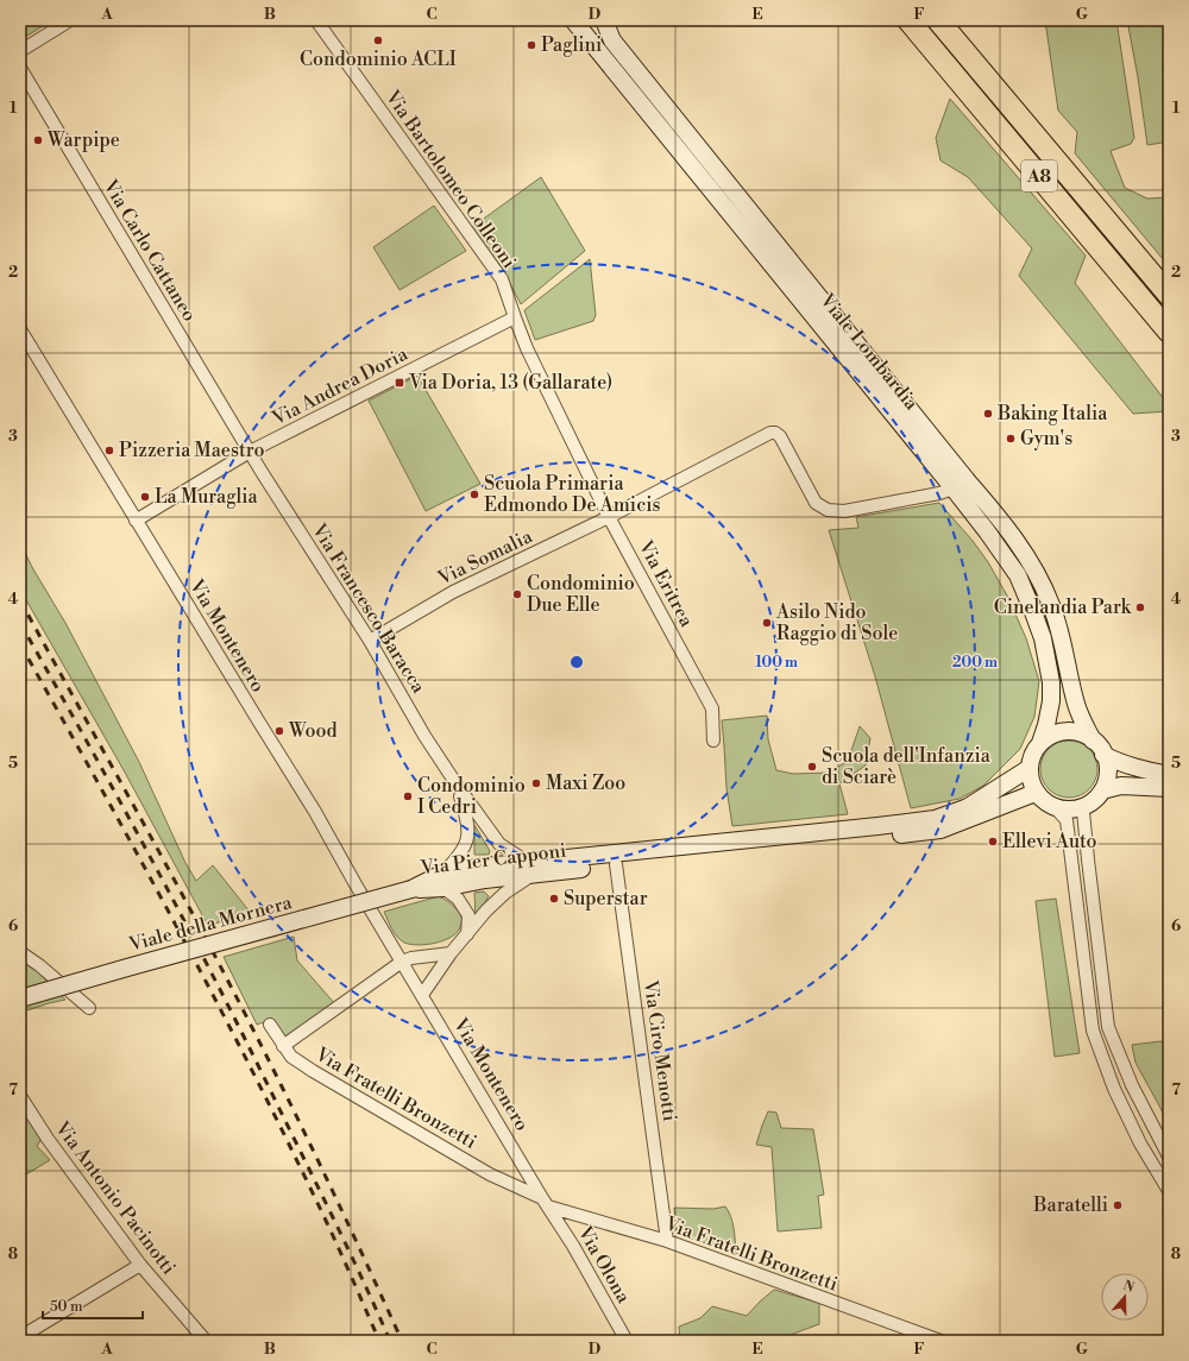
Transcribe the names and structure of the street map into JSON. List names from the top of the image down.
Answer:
{
  "streets": {
    "highway": ["A8"],
    "main road": ["Viale Lombardia", "Via Pier Capponi", "Viale della Mornera"],
    "street": [
      "Via Bartolomeo Colleoni",
      "Via Carlo Cattaneo",
      "Via Andrea Doria",
      "Via Somalia",
      "Via Eritrea",
      "Via Francesco Baracca",
      "Via Montenero",
      "Via Ciro Menotti",
      "Via Fratelli Bronzetti",
      "Via Antonio Pacinotti",
      "Via Olona"
    ]
  },
  "crossings": [
    ["Via Bartolomeo Colleoni", "Via Andrea Doria"],
    ["Via Bartolomeo Colleoni", "Via Eritrea"],
    ["Via Carlo Cattaneo", "Via Andrea Doria"],
    ["Via Carlo Cattaneo", "Via Francesco Baracca"],
    ["Viale Lombardia", "Via Somalia"],
    ["Viale Lombardia", "Via Pier Capponi"],
    ["Via Andrea Doria", "Via Eritrea"],
    ["Via Andrea Doria", "Via Francesco Baracca"],
    ["Via Andrea Doria", "Via Montenero"],
    ["Via Somalia", "Via Eritrea"],
    ["Via Somalia", "Via Francesco Baracca"],
    ["Via Francesco Baracca", "Via Pier Capponi"],
    ["Via Montenero", "Via Fratelli Bronzetti"],
    ["Via Montenero", "Via Olona"],
    ["Via Pier Capponi", "Viale della Mornera"],
    ["Via Pier Capponi", "Via Ciro Menotti"],
    ["Via Ciro Menotti", "Via Fratelli Bronzetti"],
    ["Via Fratelli Bronzetti", "Via Olona"]
  ],
  "places": {
    "other": [
      "Condominio ACLI",
      "Paglini",
      "Warpipe",
      "Baking Italia",
      "Gym's",
      "Pizzeria Maestro",
      "Scuola Primaria Edmondo De Amicis",
      "La Muraglia",
      "Condominio Due Elle",
      "Cinelandia Park",
      "Asilo Nido Raggio di Sole",
      "Wood",
      "Scuola dell'Infanzia di Sciarè",
      "Maxi Zoo",
      "Condominio I Cedri",
      "Ellevi Auto",
      "Superstar",
      "Baratelli"
    ],
    "transit": ["Via Doria, 13 (Gallarate)"]
  },
  "scale_bar": "50 m",
  "north": "top",
  "grid": {
    "columns": [
      "A",
      "B",
      "C",
      "D",
      "E",
      "F",
      "G"
    ],
    "rows": [
      "1",
      "2",
      "3",
      "4",
      "5",
      "6",
      "7",
      "8"
    ]
  },
  "rings": ["100 m", "200 m"]
}
